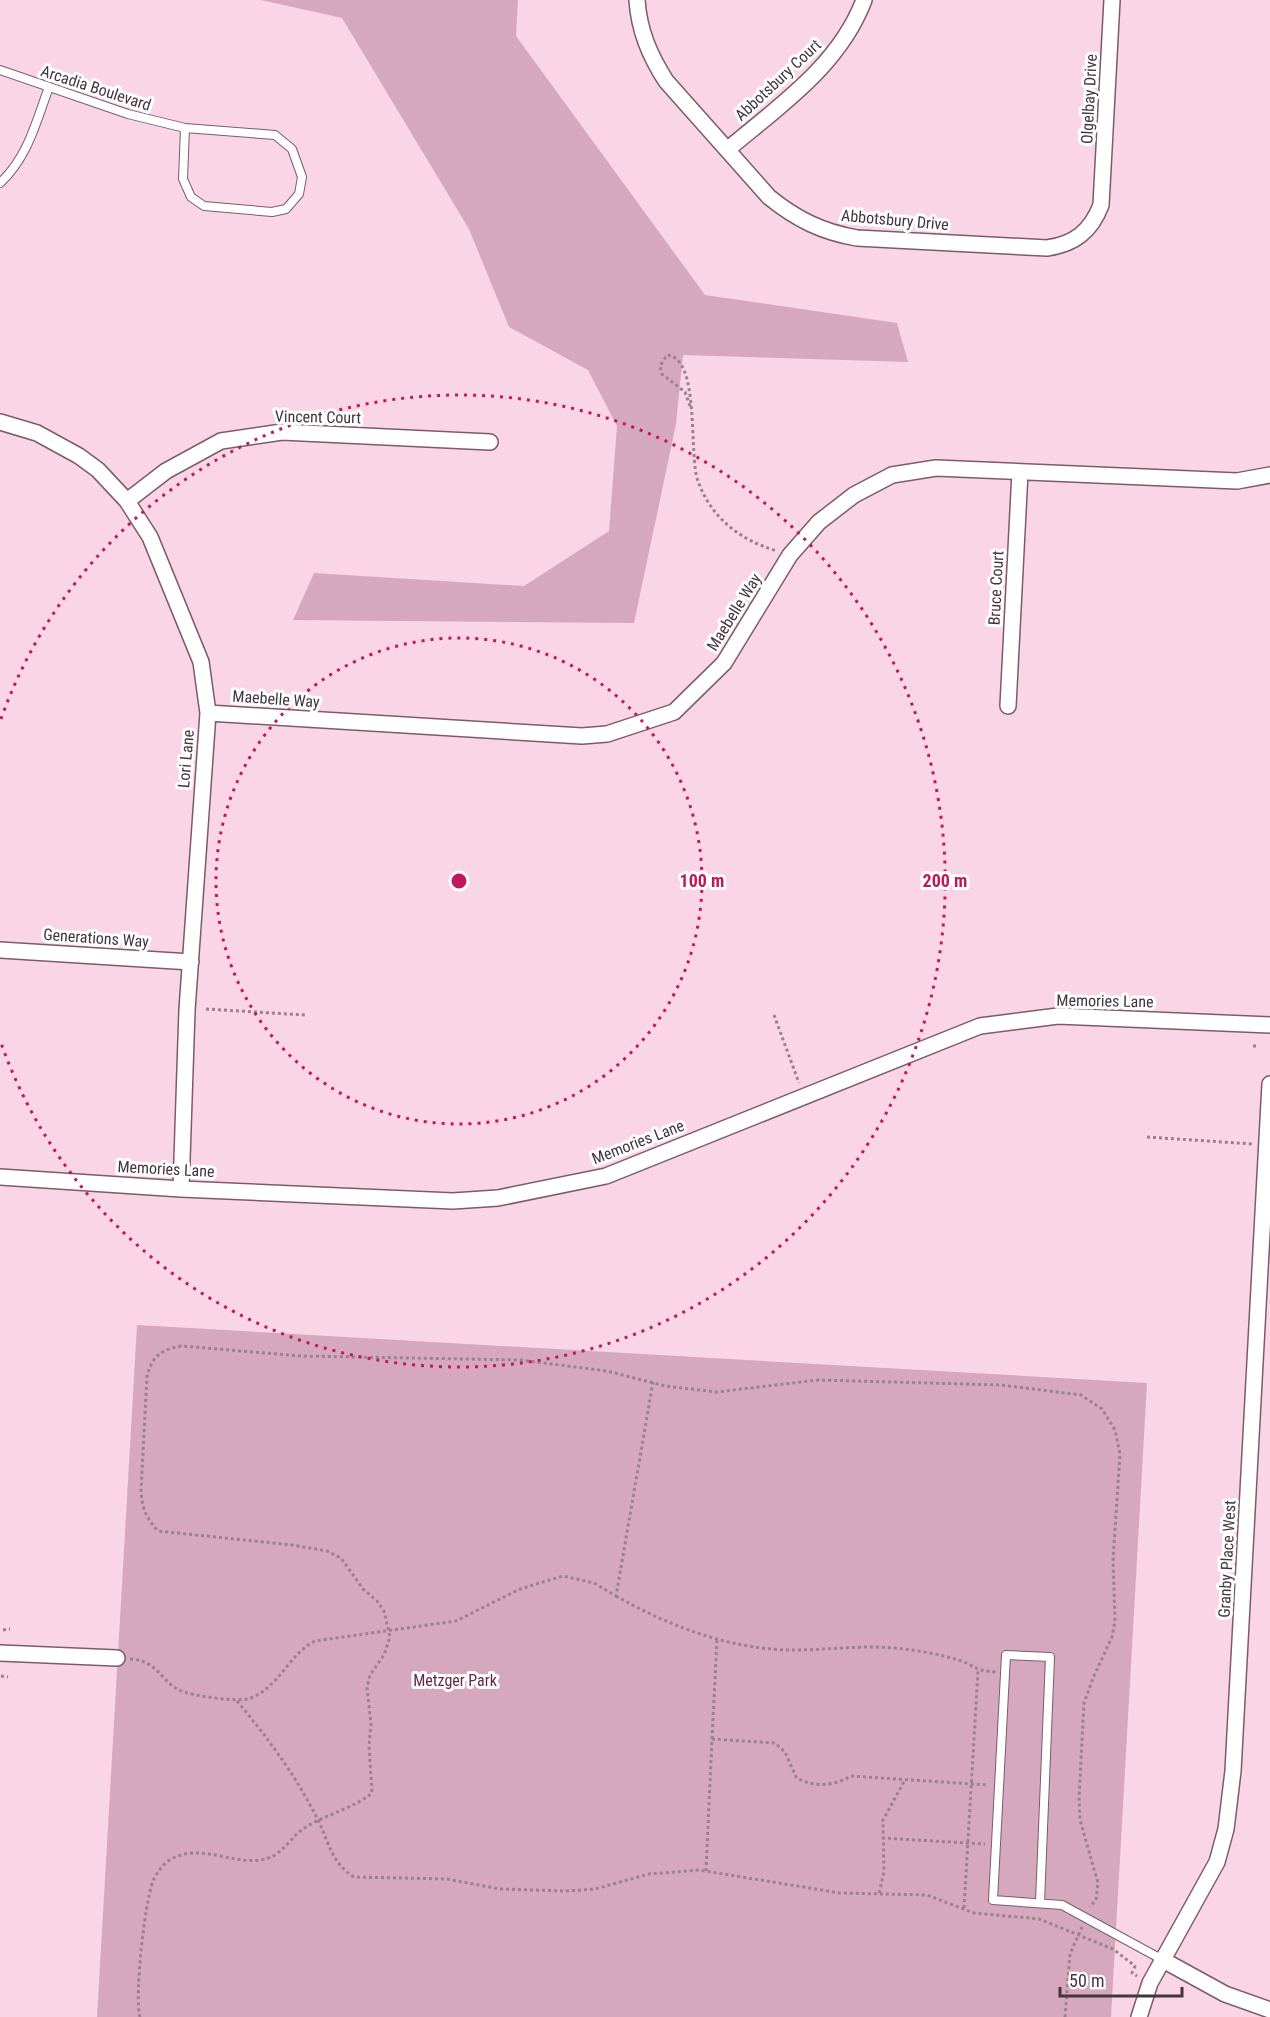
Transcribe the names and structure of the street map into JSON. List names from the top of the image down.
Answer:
{
  "streets": {
    "street": [
      "Abbotsbury Court",
      "Olgelbay Drive",
      "Abbotsbury Drive",
      "Vincent Court",
      "Bruce Court",
      "Maebelle Way",
      "Lori Lane",
      "Generations Way",
      "Memories Lane",
      "Granby Place West"
    ],
    "lane": ["Arcadia Boulevard"]
  },
  "crossings": [
    ["Abbotsbury Court", "Abbotsbury Drive"],
    ["Olgelbay Drive", "Abbotsbury Drive"],
    ["Vincent Court", "Lori Lane"],
    ["Bruce Court", "Maebelle Way"],
    ["Maebelle Way", "Lori Lane"],
    ["Lori Lane", "Generations Way"],
    ["Lori Lane", "Memories Lane"]
  ],
  "parks": ["Metzger Park"],
  "scale_bar": "50 m",
  "rings": ["100 m", "200 m"]
}
